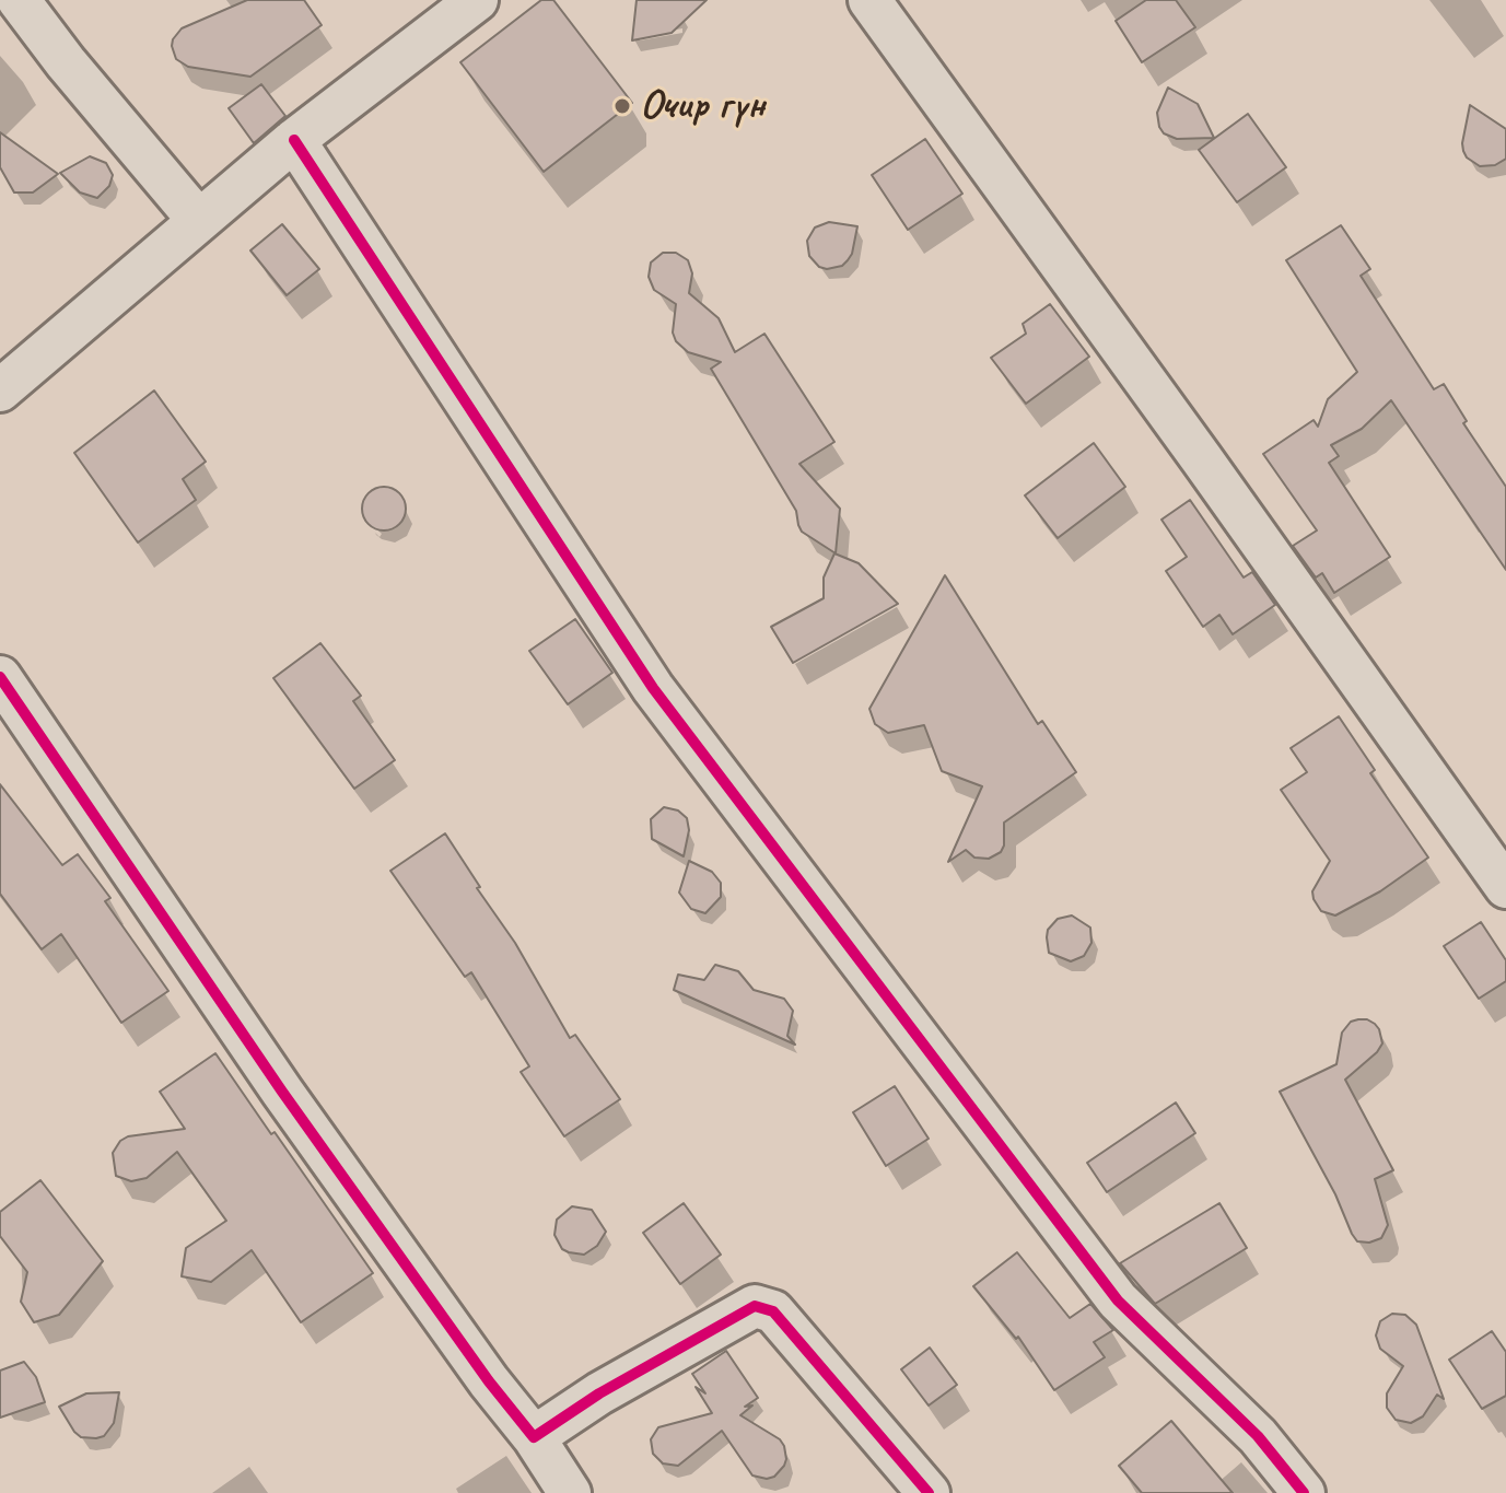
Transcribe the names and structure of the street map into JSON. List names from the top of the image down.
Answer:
{
  "places": ["Очир гүн"]
}
